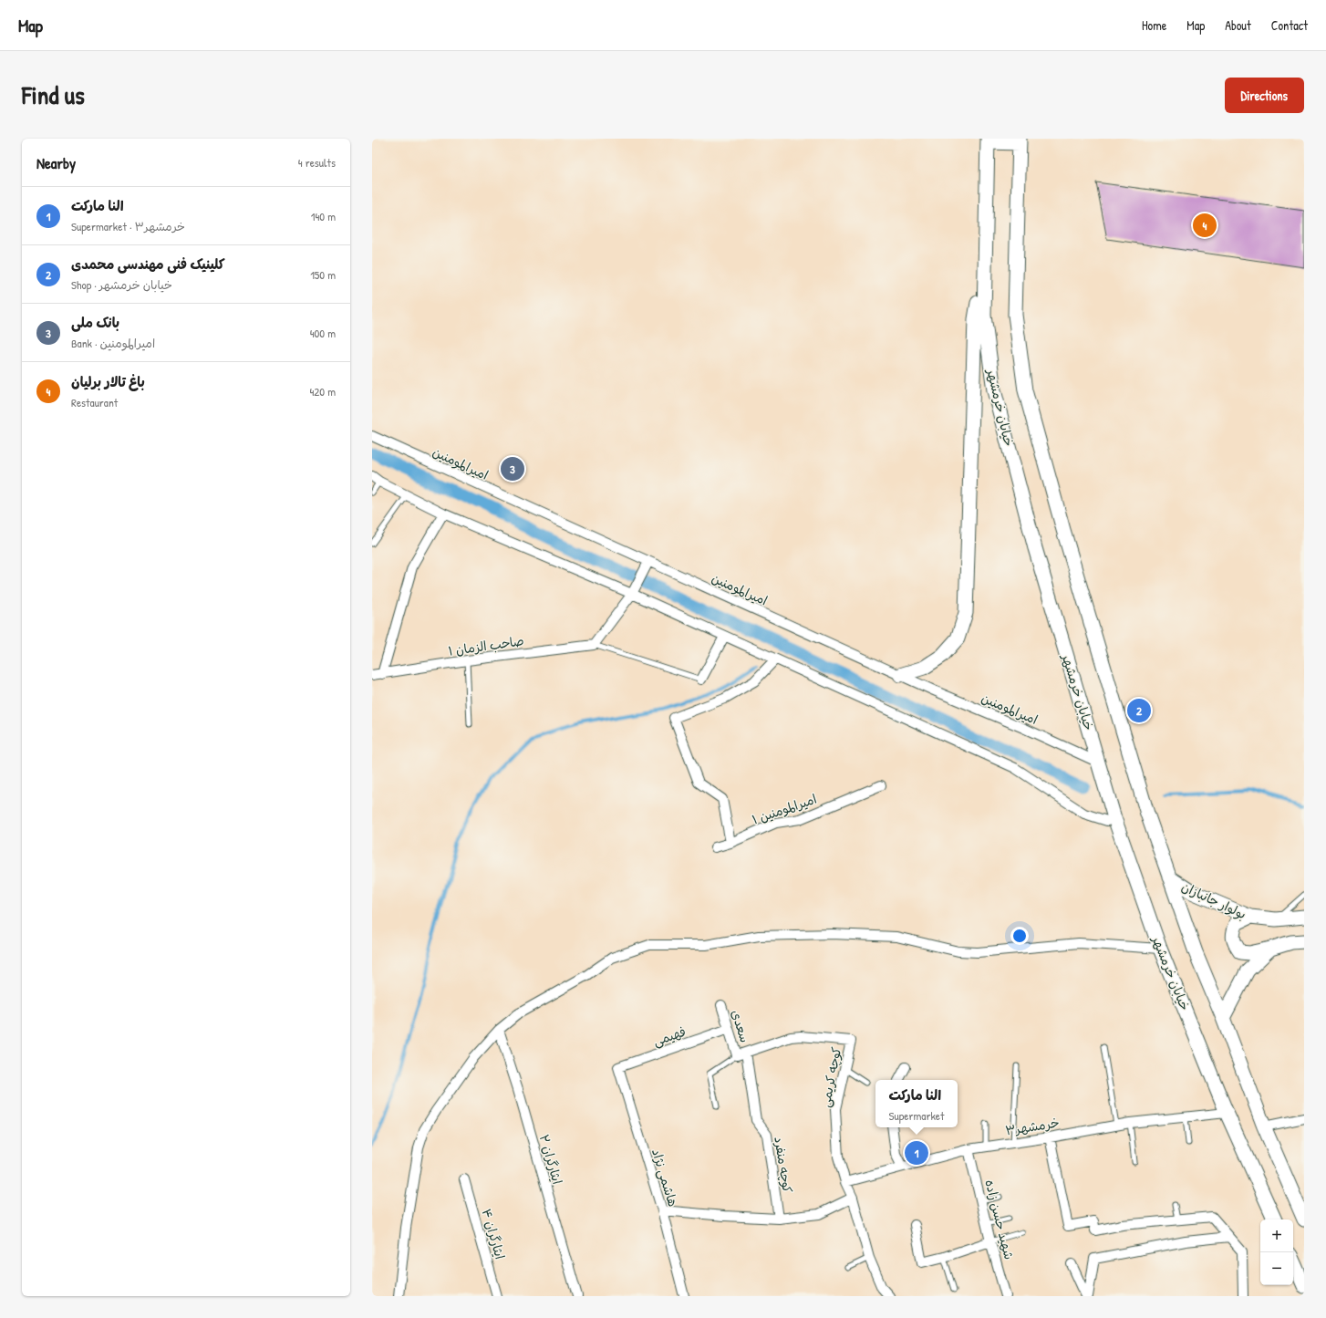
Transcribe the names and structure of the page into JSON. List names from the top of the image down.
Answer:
{
  "streets": {
    "main road": ["خیابان خرمشهر", "بولوار جانبازان"],
    "street": [
      "امیرالمومنین",
      "صاحب الزمان ۱",
      "امیرالمومنین ۱",
      "سعدی",
      "فهیمی",
      "کوچه کریمی",
      "خرمشهر۳",
      "ایثارگران ۲",
      "کوچه منفرد",
      "هاشمی نژاد",
      "شهید حسن زاده",
      "ایثارگران ۴"
    ]
  },
  "crossings": [
    ["خیابان خرمشهر", "امیرالمومنین"],
    ["خیابان خرمشهر", "خرمشهر۳"],
    ["سعدی", "فهیمی"],
    ["فهیمی", "هاشمی نژاد"],
    ["کوچه کریمی", "خرمشهر۳"],
    ["کوچه کریمی", "کوچه منفرد"],
    ["خرمشهر۳", "شهید حسن زاده"]
  ],
  "page": {
    "header": "Map",
    "nav": [
      "Home",
      "Map",
      "About",
      "Contact"
    ],
    "title": "Find us",
    "buttons": "Directions",
    "heading": ["Nearby", "4 results"],
    "list": [
      {
        "mark": "1",
        "name": "النا مارکت",
        "note": "Supermarket · خرمشهر۳",
        "value": "140 m"
      },
      {
        "mark": "2",
        "name": "کلینیک فنی مهندسی محمدی",
        "note": "Shop · خیابان خرمشهر",
        "value": "150 m"
      },
      {
        "mark": "3",
        "name": "بانک ملی",
        "note": "Bank · امیرالمومنین",
        "value": "400 m"
      },
      {
        "mark": "4",
        "name": "باغ تالار برلیان",
        "note": "Restaurant",
        "value": "420 m"
      }
    ],
    "pins": [
      "4",
      "3",
      "2",
      "1"
    ],
    "popup": ["النا مارکت", "Supermarket"],
    "map_buttons": ["+", "−"]
  }
}
